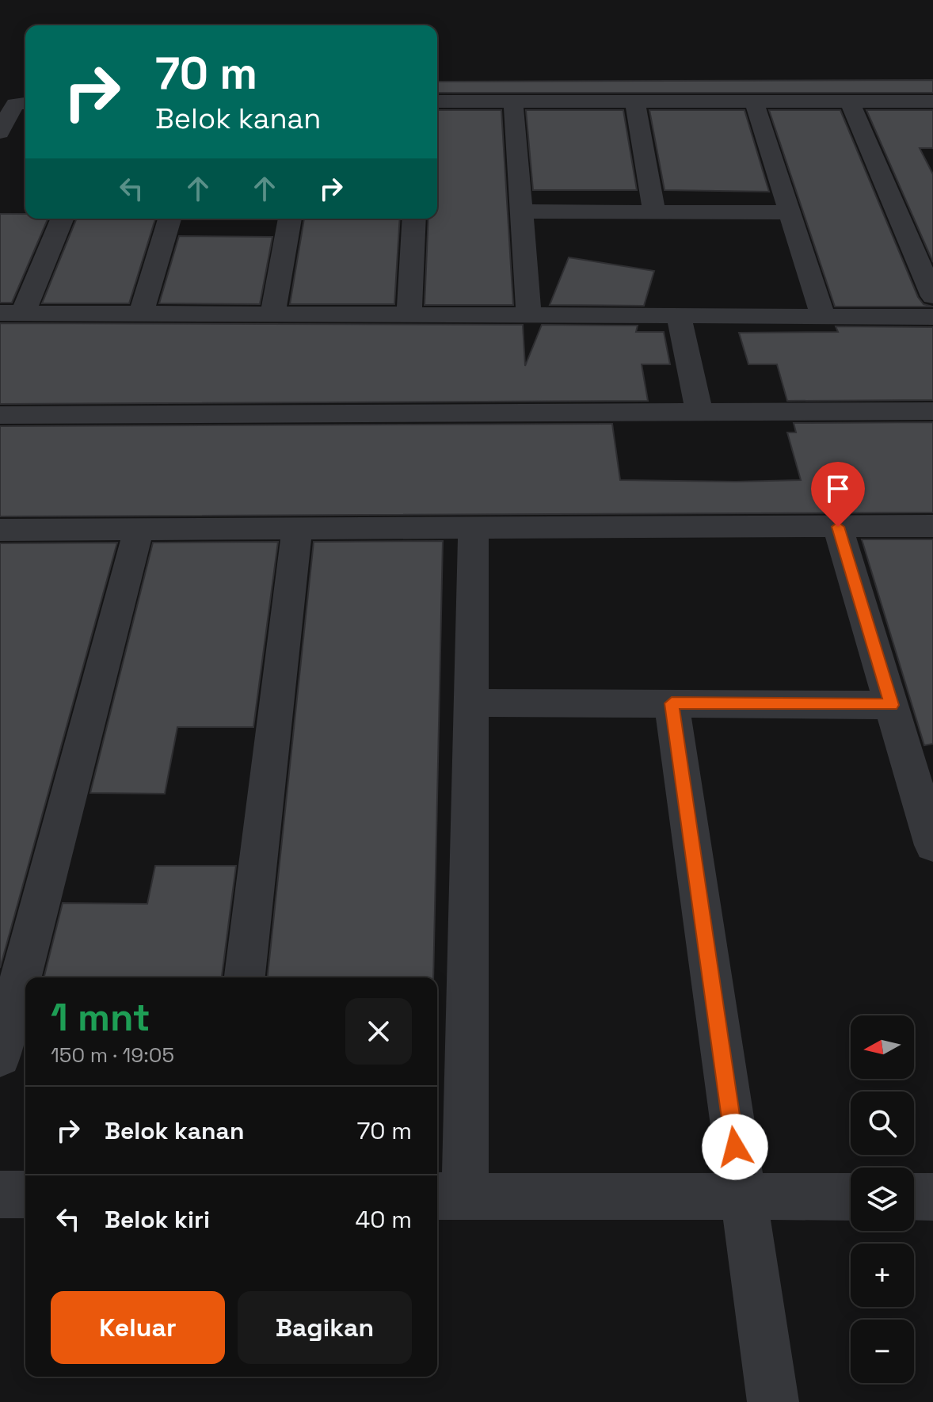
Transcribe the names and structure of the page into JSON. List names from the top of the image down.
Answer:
{
  "north": "left",
  "page": {
    "turn": ["70 m", "Belok kanan"],
    "heading": ["1 mnt", "150 m · 19:05"],
    "map_buttons": ["+", "−"],
    "list": [
      {
        "name": "Belok kanan",
        "value": "70 m"
      },
      {
        "name": "Belok kiri",
        "value": "40 m"
      }
    ],
    "buttons": ["Keluar", "Bagikan"]
  }
}
